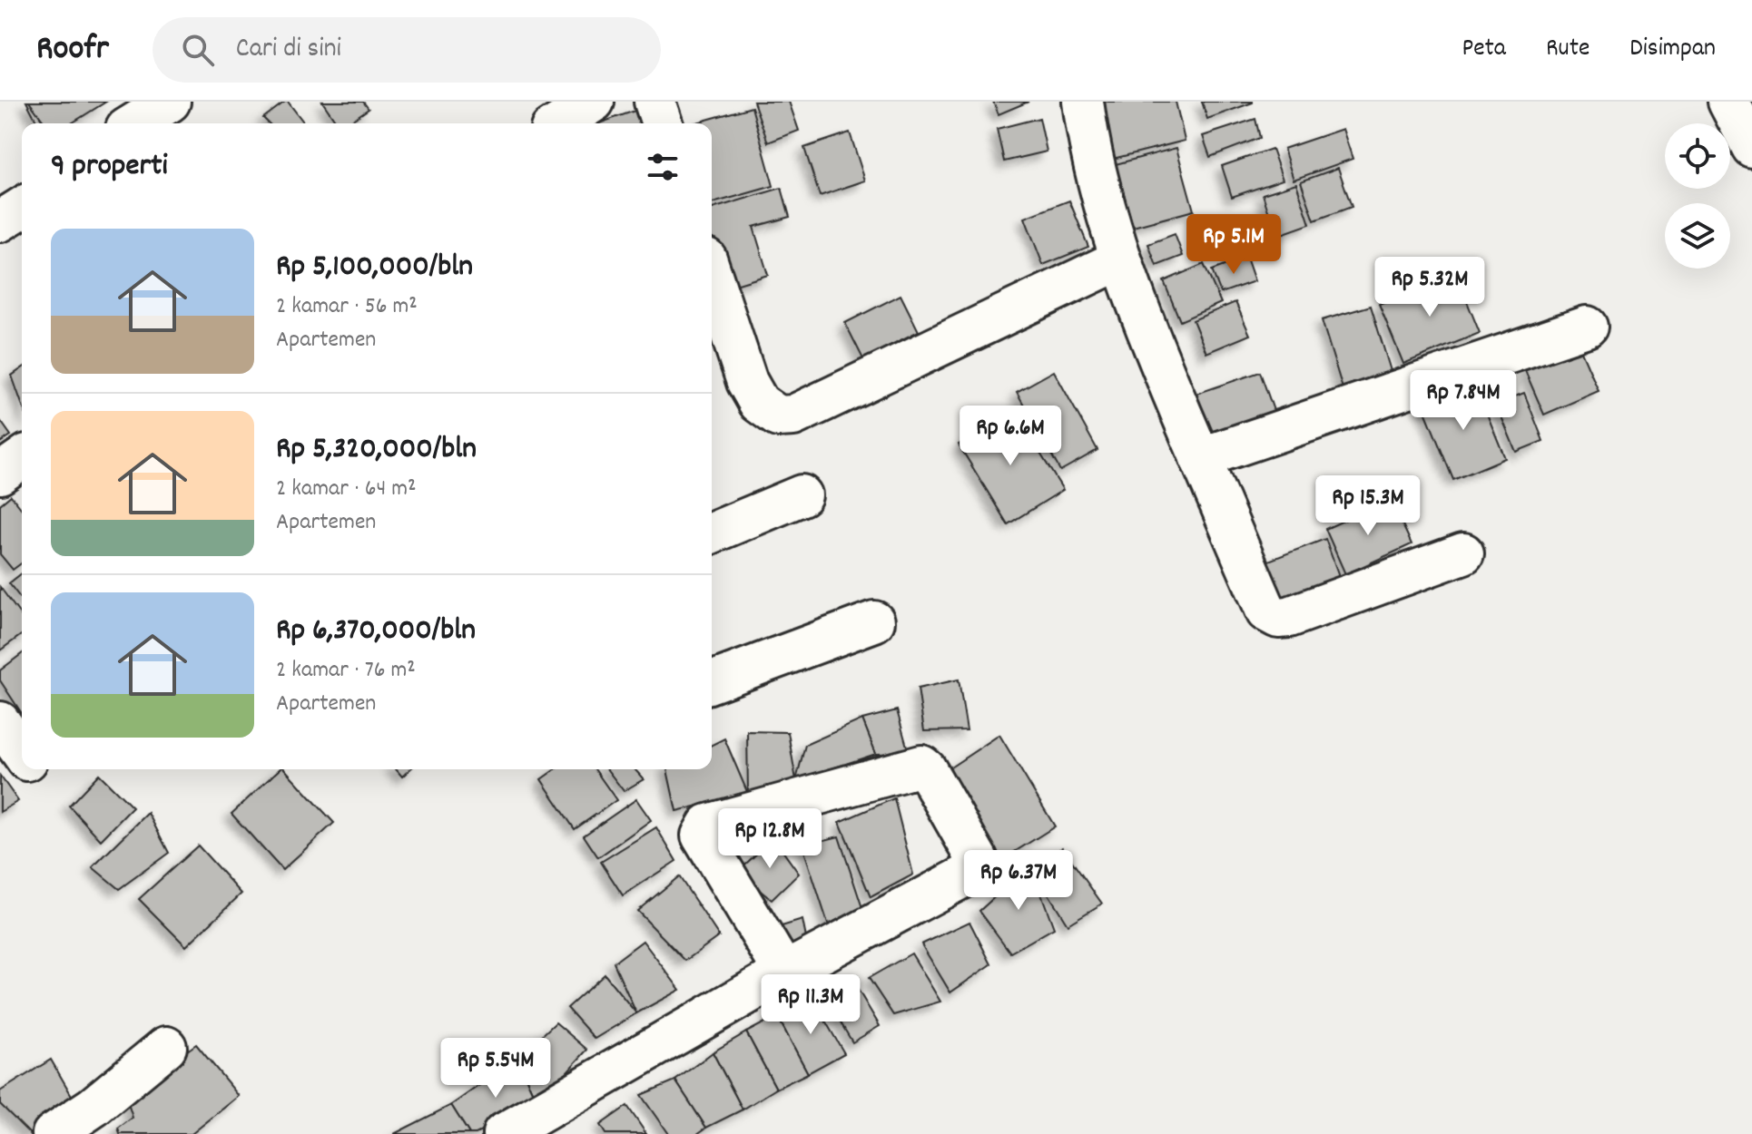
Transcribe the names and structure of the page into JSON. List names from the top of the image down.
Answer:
{
  "page": {
    "header": "Roofr",
    "search": "Cari di sini",
    "nav": ["Peta", "Rute", "Disimpan"],
    "heading": "9 properti",
    "list": [
      {
        "name": "Rp 5,100,000/bln",
        "note": "2 kamar · 56 m² · Apartemen"
      },
      {
        "name": "Rp 5,320,000/bln",
        "note": "2 kamar · 64 m² · Apartemen"
      },
      {
        "name": "Rp 6,370,000/bln",
        "note": "2 kamar · 76 m² · Apartemen"
      }
    ],
    "price": [
      "Rp 5.1M",
      "Rp 5.32M",
      "Rp 7.84M",
      "Rp 6.6M",
      "Rp 15.3M",
      "Rp 12.8M",
      "Rp 6.37M",
      "Rp 11.3M",
      "Rp 5.54M"
    ]
  }
}
